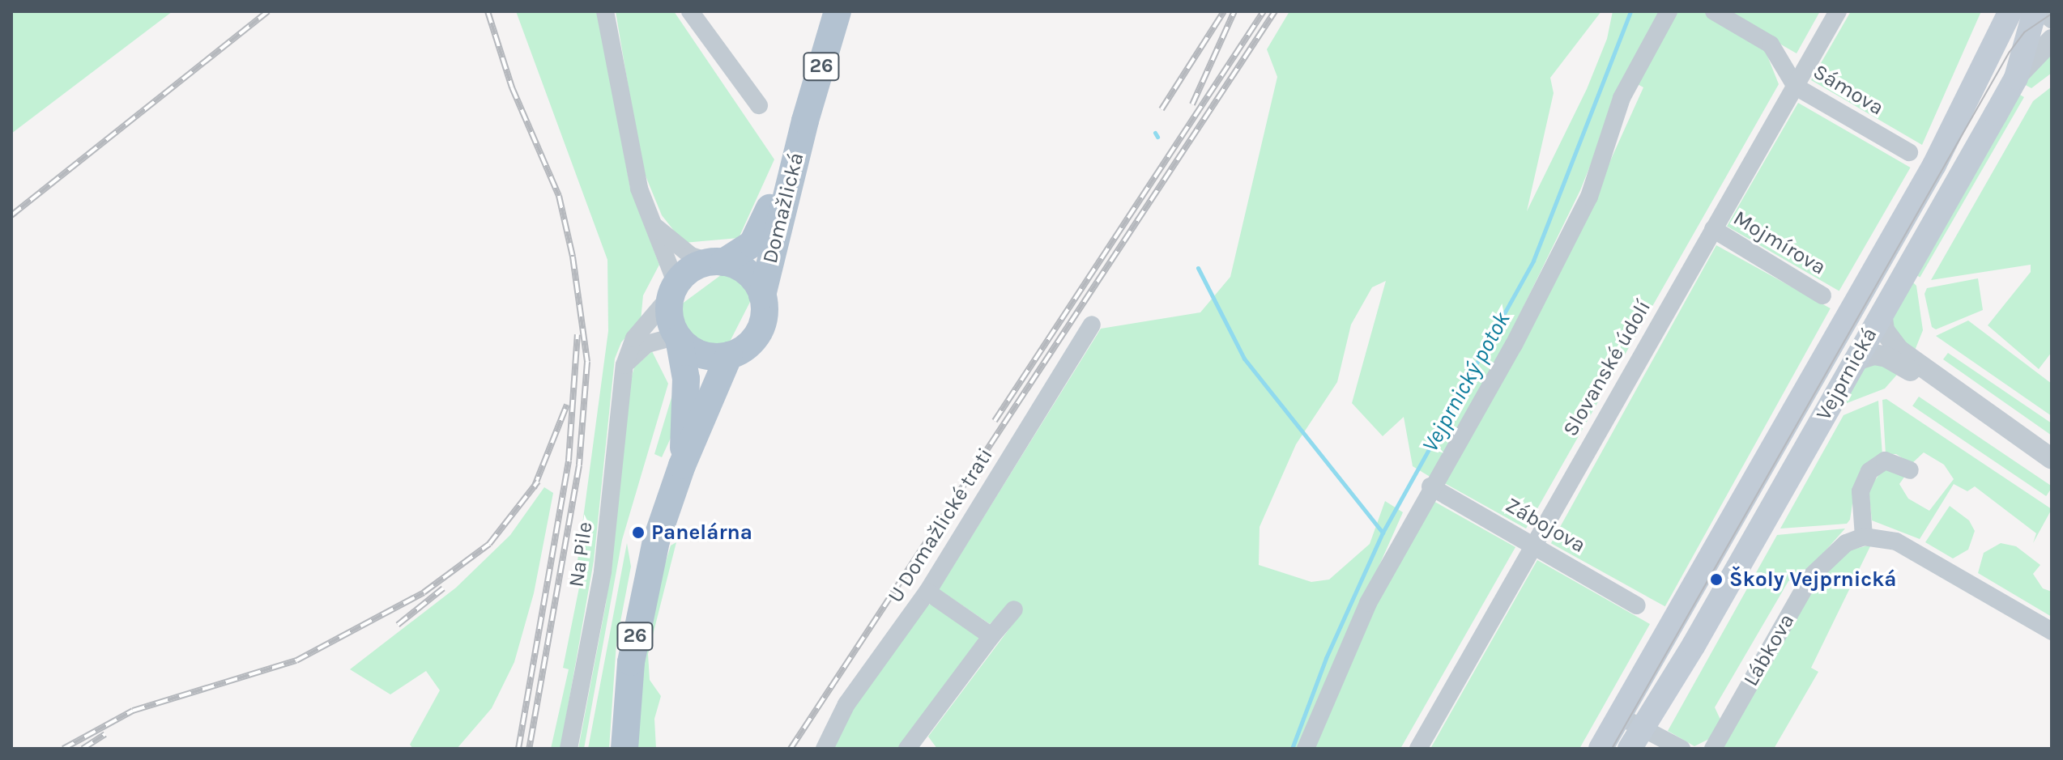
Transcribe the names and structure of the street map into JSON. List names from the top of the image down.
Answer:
{
  "streets": {
    "main road": ["26", "Domažlická", "Vejprnická"],
    "street": [
      "Sámova",
      "Mojmírova",
      "Slovanské údolí",
      "U Domažlické trati",
      "Zábojova",
      "Na Pile",
      "Lábkova"
    ]
  },
  "crossings": [
    ["26", "Domažlická"],
    ["26", "Na Pile"],
    ["Sámova", "Slovanské údolí"],
    ["Domažlická", "Na Pile"],
    ["Mojmírova", "Slovanské údolí"],
    ["Slovanské údolí", "Zábojova"]
  ],
  "water": ["Vejprnický potok"],
  "places": ["Panelárna", "Školy Vejprnická"]
}
